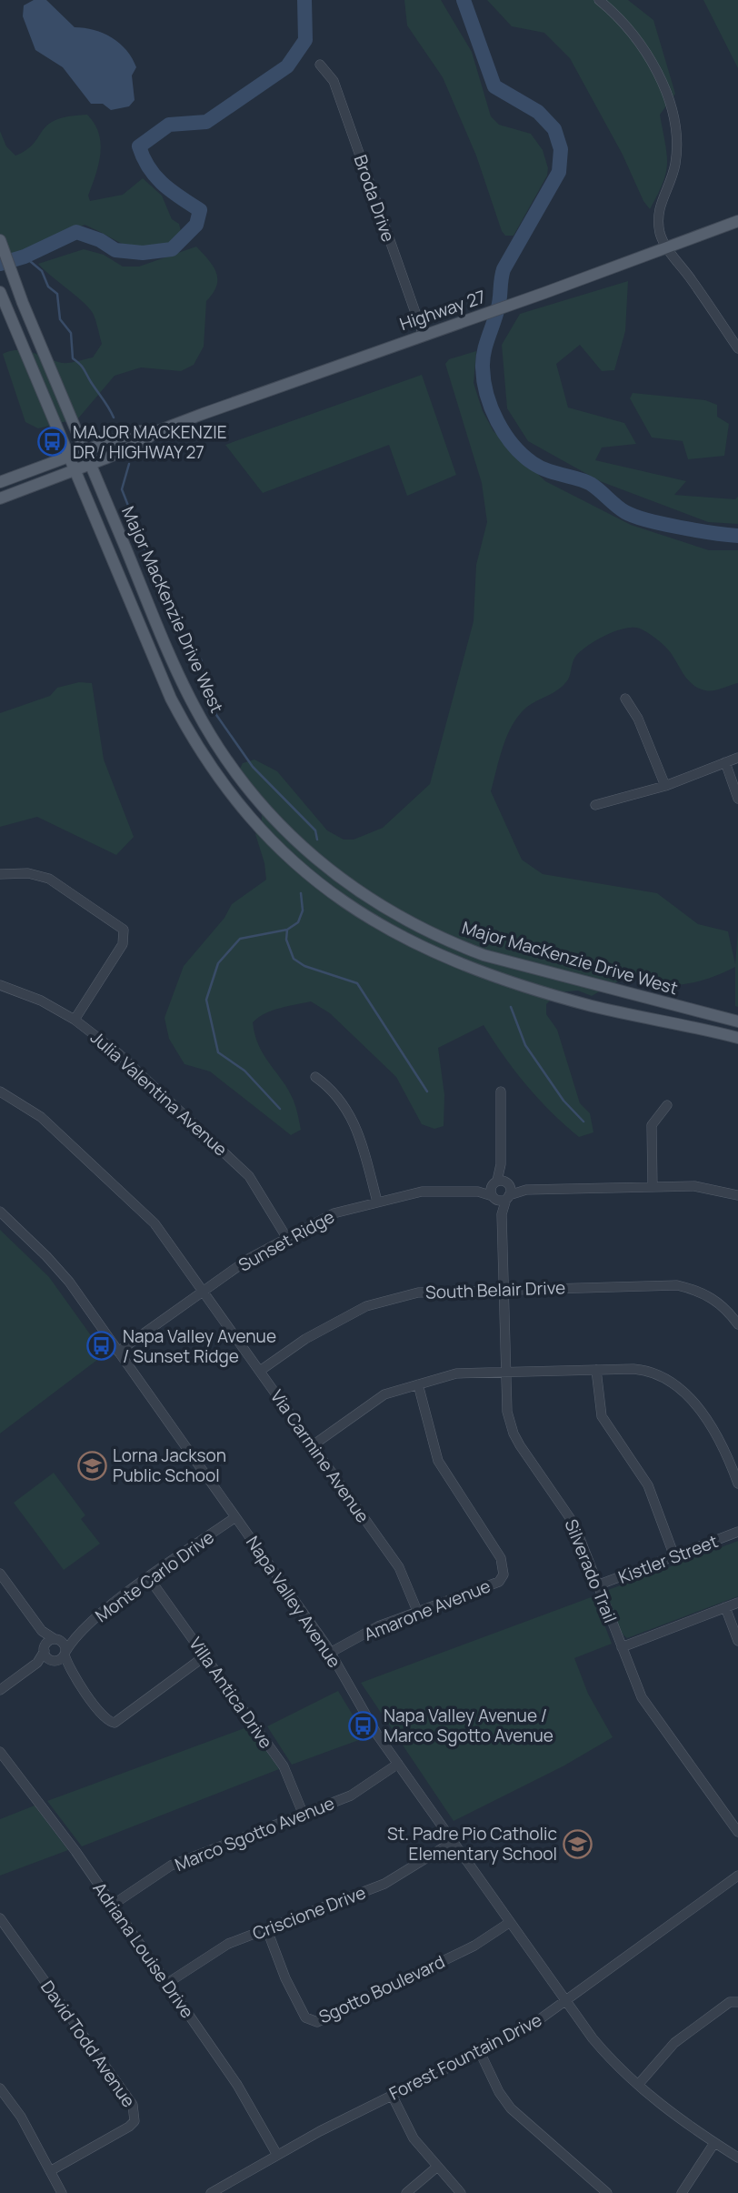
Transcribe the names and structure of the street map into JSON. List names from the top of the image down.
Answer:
{
  "streets": {
    "main road": ["Highway 27", "Major MacKenzie Drive West"],
    "street": [
      "Broda Drive",
      "Julia Valentina Avenue",
      "Sunset Ridge",
      "South Belair Drive",
      "Via Carmine Avenue",
      "Kistler Street",
      "Silverado Trail",
      "Monte Carlo Drive",
      "Napa Valley Avenue",
      "Amarone Avenue",
      "Villa Antica Drive",
      "Marco Sgotto Avenue",
      "Criscione Drive",
      "Adriana Louise Drive",
      "Sgotto Boulevard",
      "David Todd Avenue",
      "Forest Fountain Drive"
    ]
  },
  "crossings": [
    ["Broda Drive", "Highway 27"],
    ["Highway 27", "Major MacKenzie Drive West"],
    ["Julia Valentina Avenue", "Sunset Ridge"],
    ["Sunset Ridge", "Via Carmine Avenue"],
    ["Sunset Ridge", "Silverado Trail"],
    ["Sunset Ridge", "Napa Valley Avenue"],
    ["South Belair Drive", "Via Carmine Avenue"],
    ["South Belair Drive", "Silverado Trail"],
    ["Via Carmine Avenue", "Amarone Avenue"],
    ["Kistler Street", "Silverado Trail"],
    ["Monte Carlo Drive", "Napa Valley Avenue"],
    ["Monte Carlo Drive", "Villa Antica Drive"],
    ["Napa Valley Avenue", "Amarone Avenue"],
    ["Napa Valley Avenue", "Marco Sgotto Avenue"],
    ["Napa Valley Avenue", "Criscione Drive"],
    ["Napa Valley Avenue", "Sgotto Boulevard"],
    ["Napa Valley Avenue", "Forest Fountain Drive"],
    ["Villa Antica Drive", "Marco Sgotto Avenue"],
    ["Marco Sgotto Avenue", "Adriana Louise Drive"],
    ["Criscione Drive", "Adriana Louise Drive"],
    ["Criscione Drive", "Sgotto Boulevard"],
    ["Adriana Louise Drive", "Forest Fountain Drive"]
  ],
  "places": {
    "bus stop": ["MAJOR MACKENZIE DR / HIGHWAY 27", "Napa Valley Avenue / Sunset Ridge", "Napa Valley Avenue / Marco Sgotto Avenue"],
    "school or university": ["Lorna Jackson Public School", "St. Padre Pio Catholic Elementary School"]
  }
}
